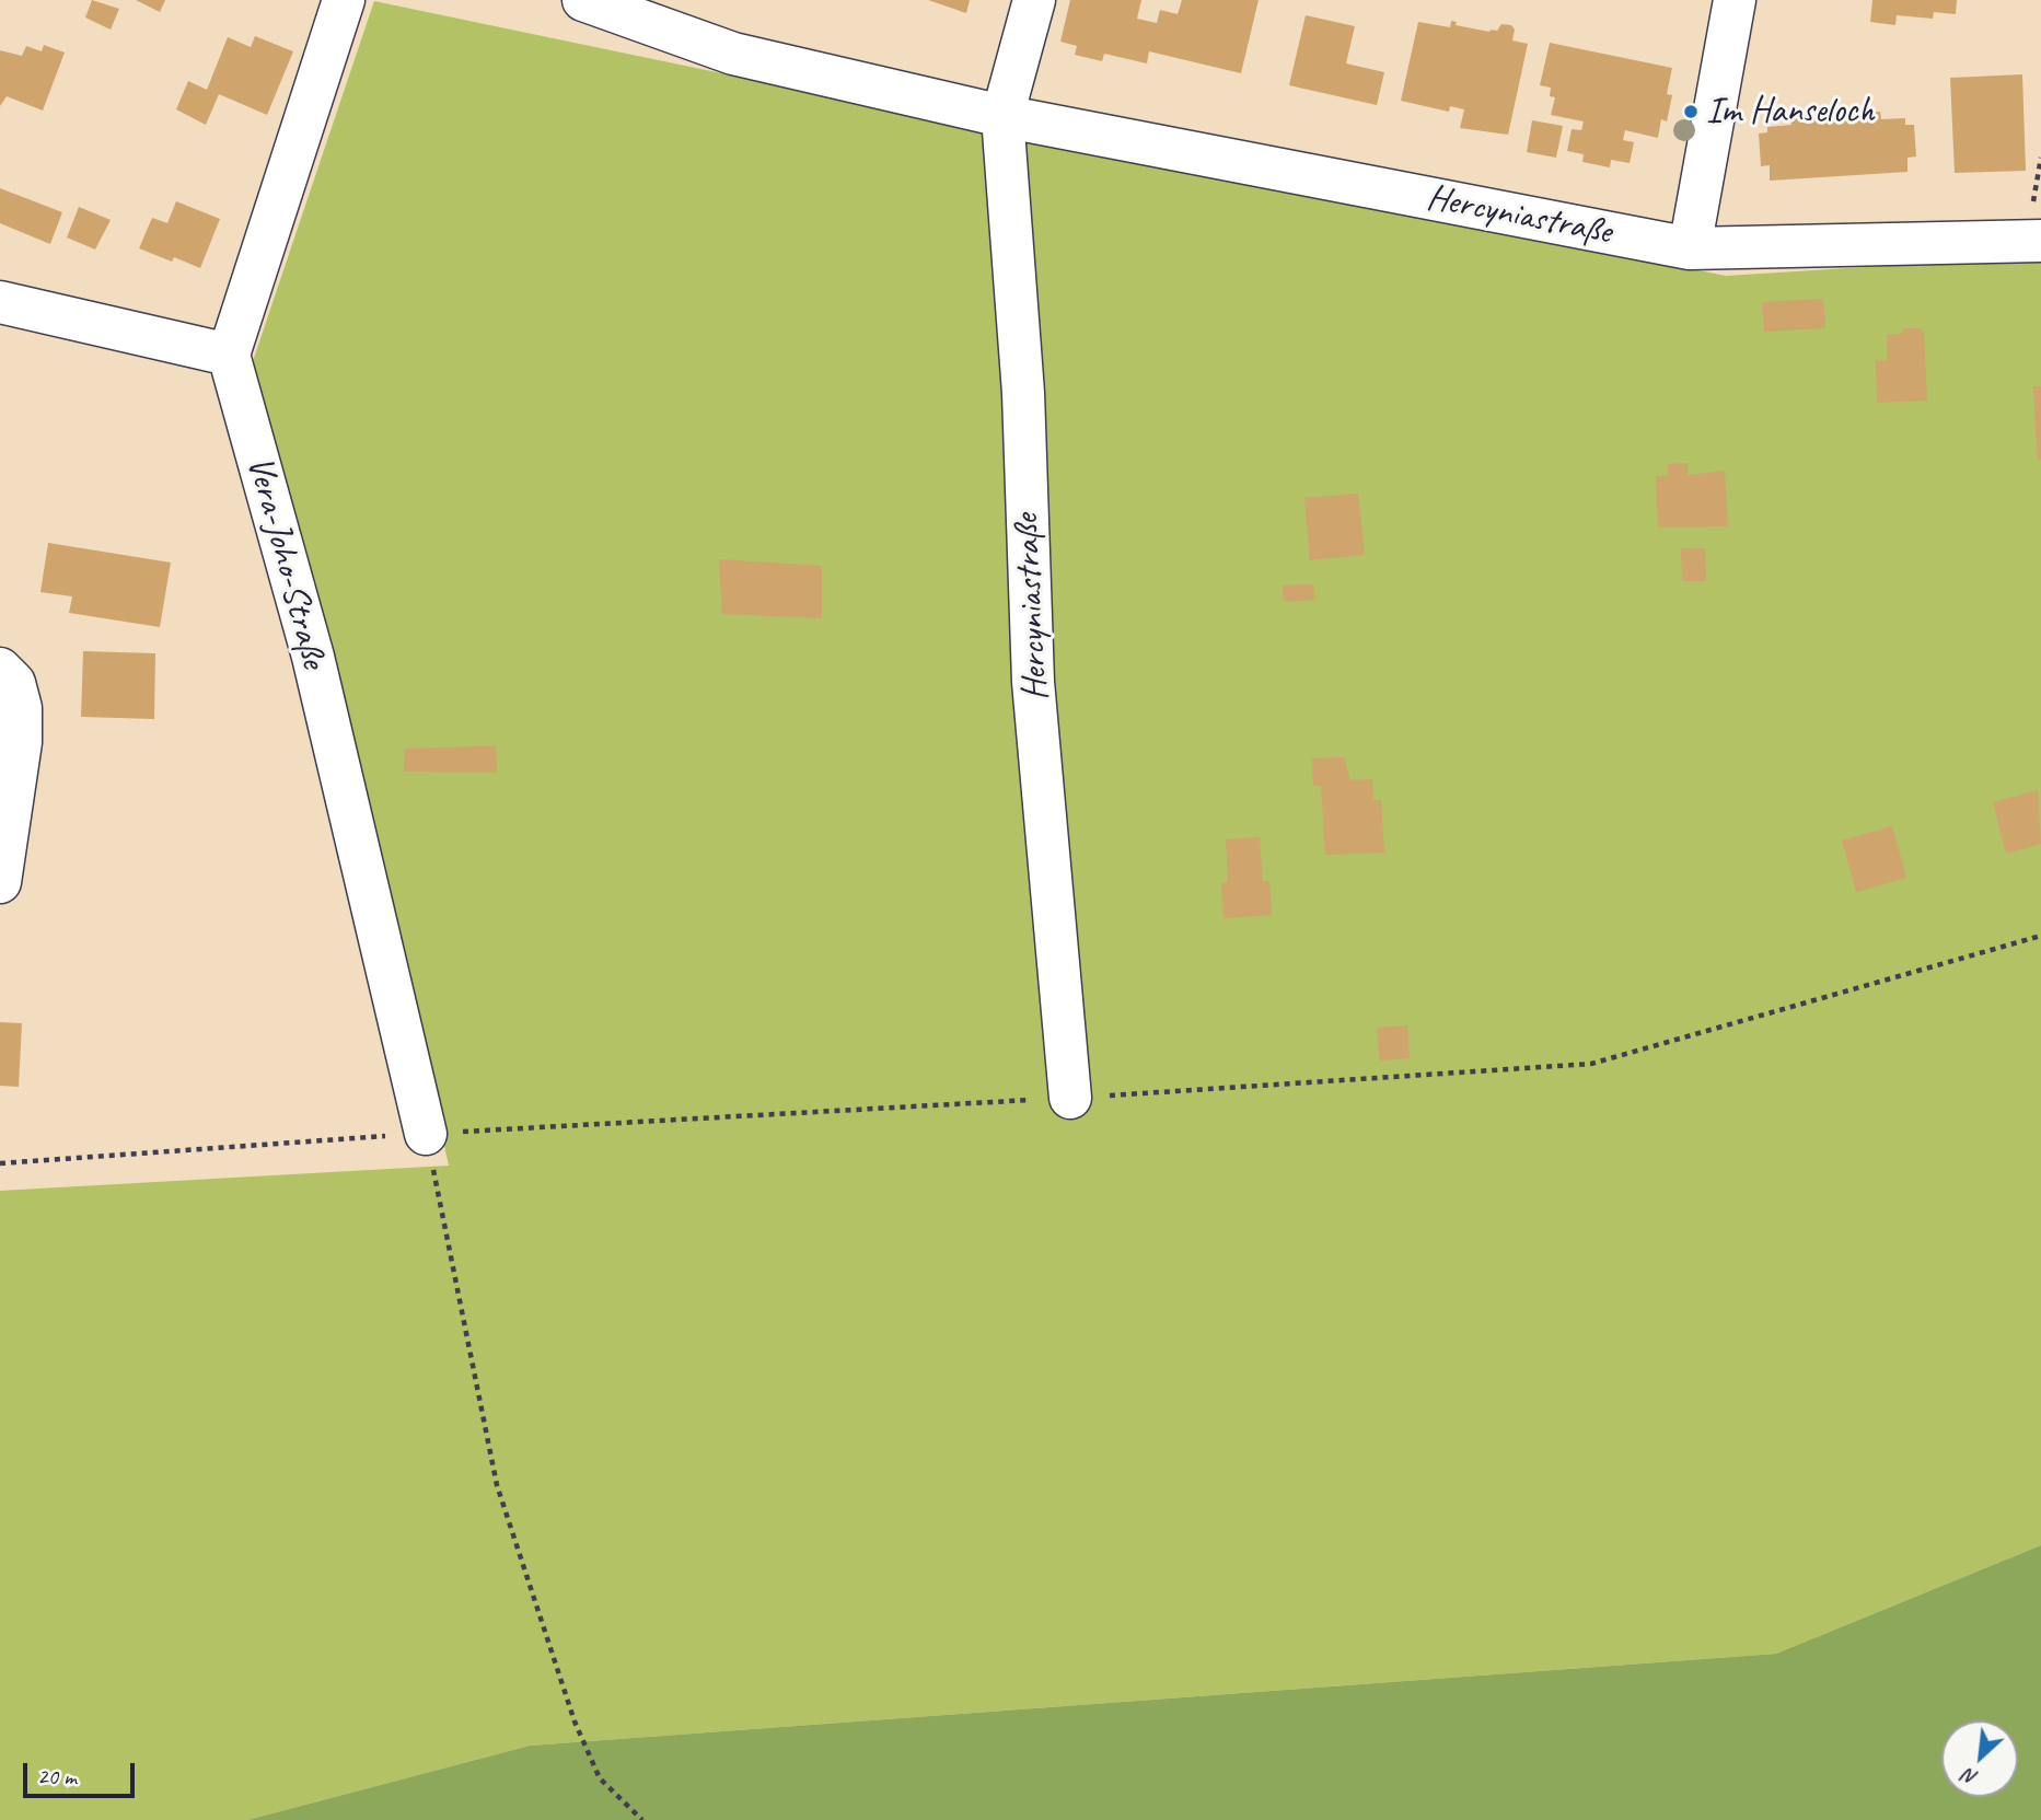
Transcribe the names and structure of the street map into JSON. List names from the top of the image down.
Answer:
{
  "streets": {
    "street": ["Hercyniastraße", "Vera-Joho-Straße"]
  },
  "places": ["Im Hanseloch"],
  "scale_bar": "20 m",
  "north": "bottom left"
}
